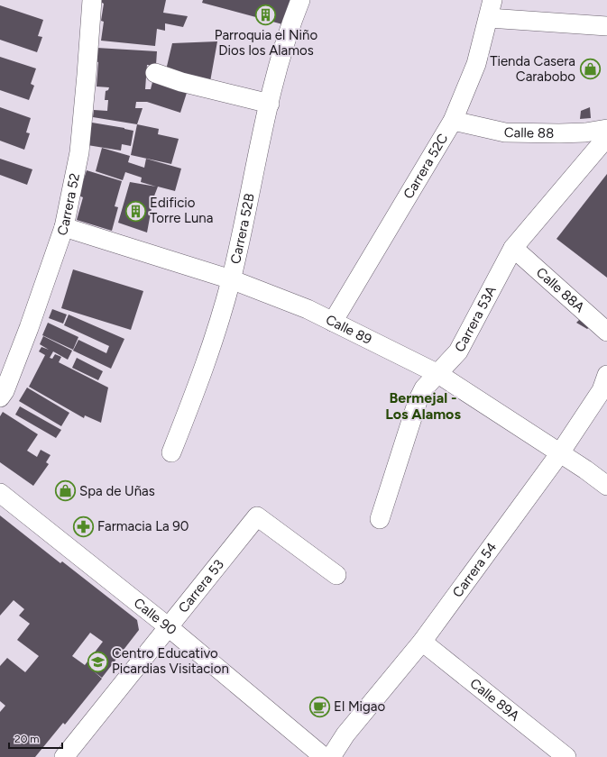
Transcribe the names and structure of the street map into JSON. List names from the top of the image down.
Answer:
{
  "streets": {
    "street": [
      "Calle 88",
      "Carrera 52C",
      "Carrera 52",
      "Carrera 52B",
      "Calle 88A",
      "Carrera 53A",
      "Calle 89",
      "Carrera 54",
      "Carrera 53",
      "Calle 90",
      "Calle 89A"
    ]
  },
  "crossings": [
    ["Calle 88", "Carrera 52C"],
    ["Carrera 52C", "Calle 89"],
    ["Carrera 52", "Calle 89"],
    ["Carrera 52B", "Calle 89"],
    ["Calle 88A", "Carrera 53A"],
    ["Carrera 53A", "Calle 89"],
    ["Calle 89", "Carrera 54"],
    ["Carrera 54", "Calle 89A"],
    ["Carrera 53", "Calle 90"]
  ],
  "districts": ["Bermejal - Los Alamos"],
  "places": {
    "building": ["Parroquia el Niño Dios los Alamos", "Edificio Torre Luna"],
    "shop": ["Tienda Casera Carabobo", "Spa de Uñas"],
    "pharmacy": ["Farmacia La 90"],
    "school or university": ["Centro Educativo Picardias Visitacion"],
    "cafe": ["El Migao"]
  },
  "scale_bar": "20 m"
}
